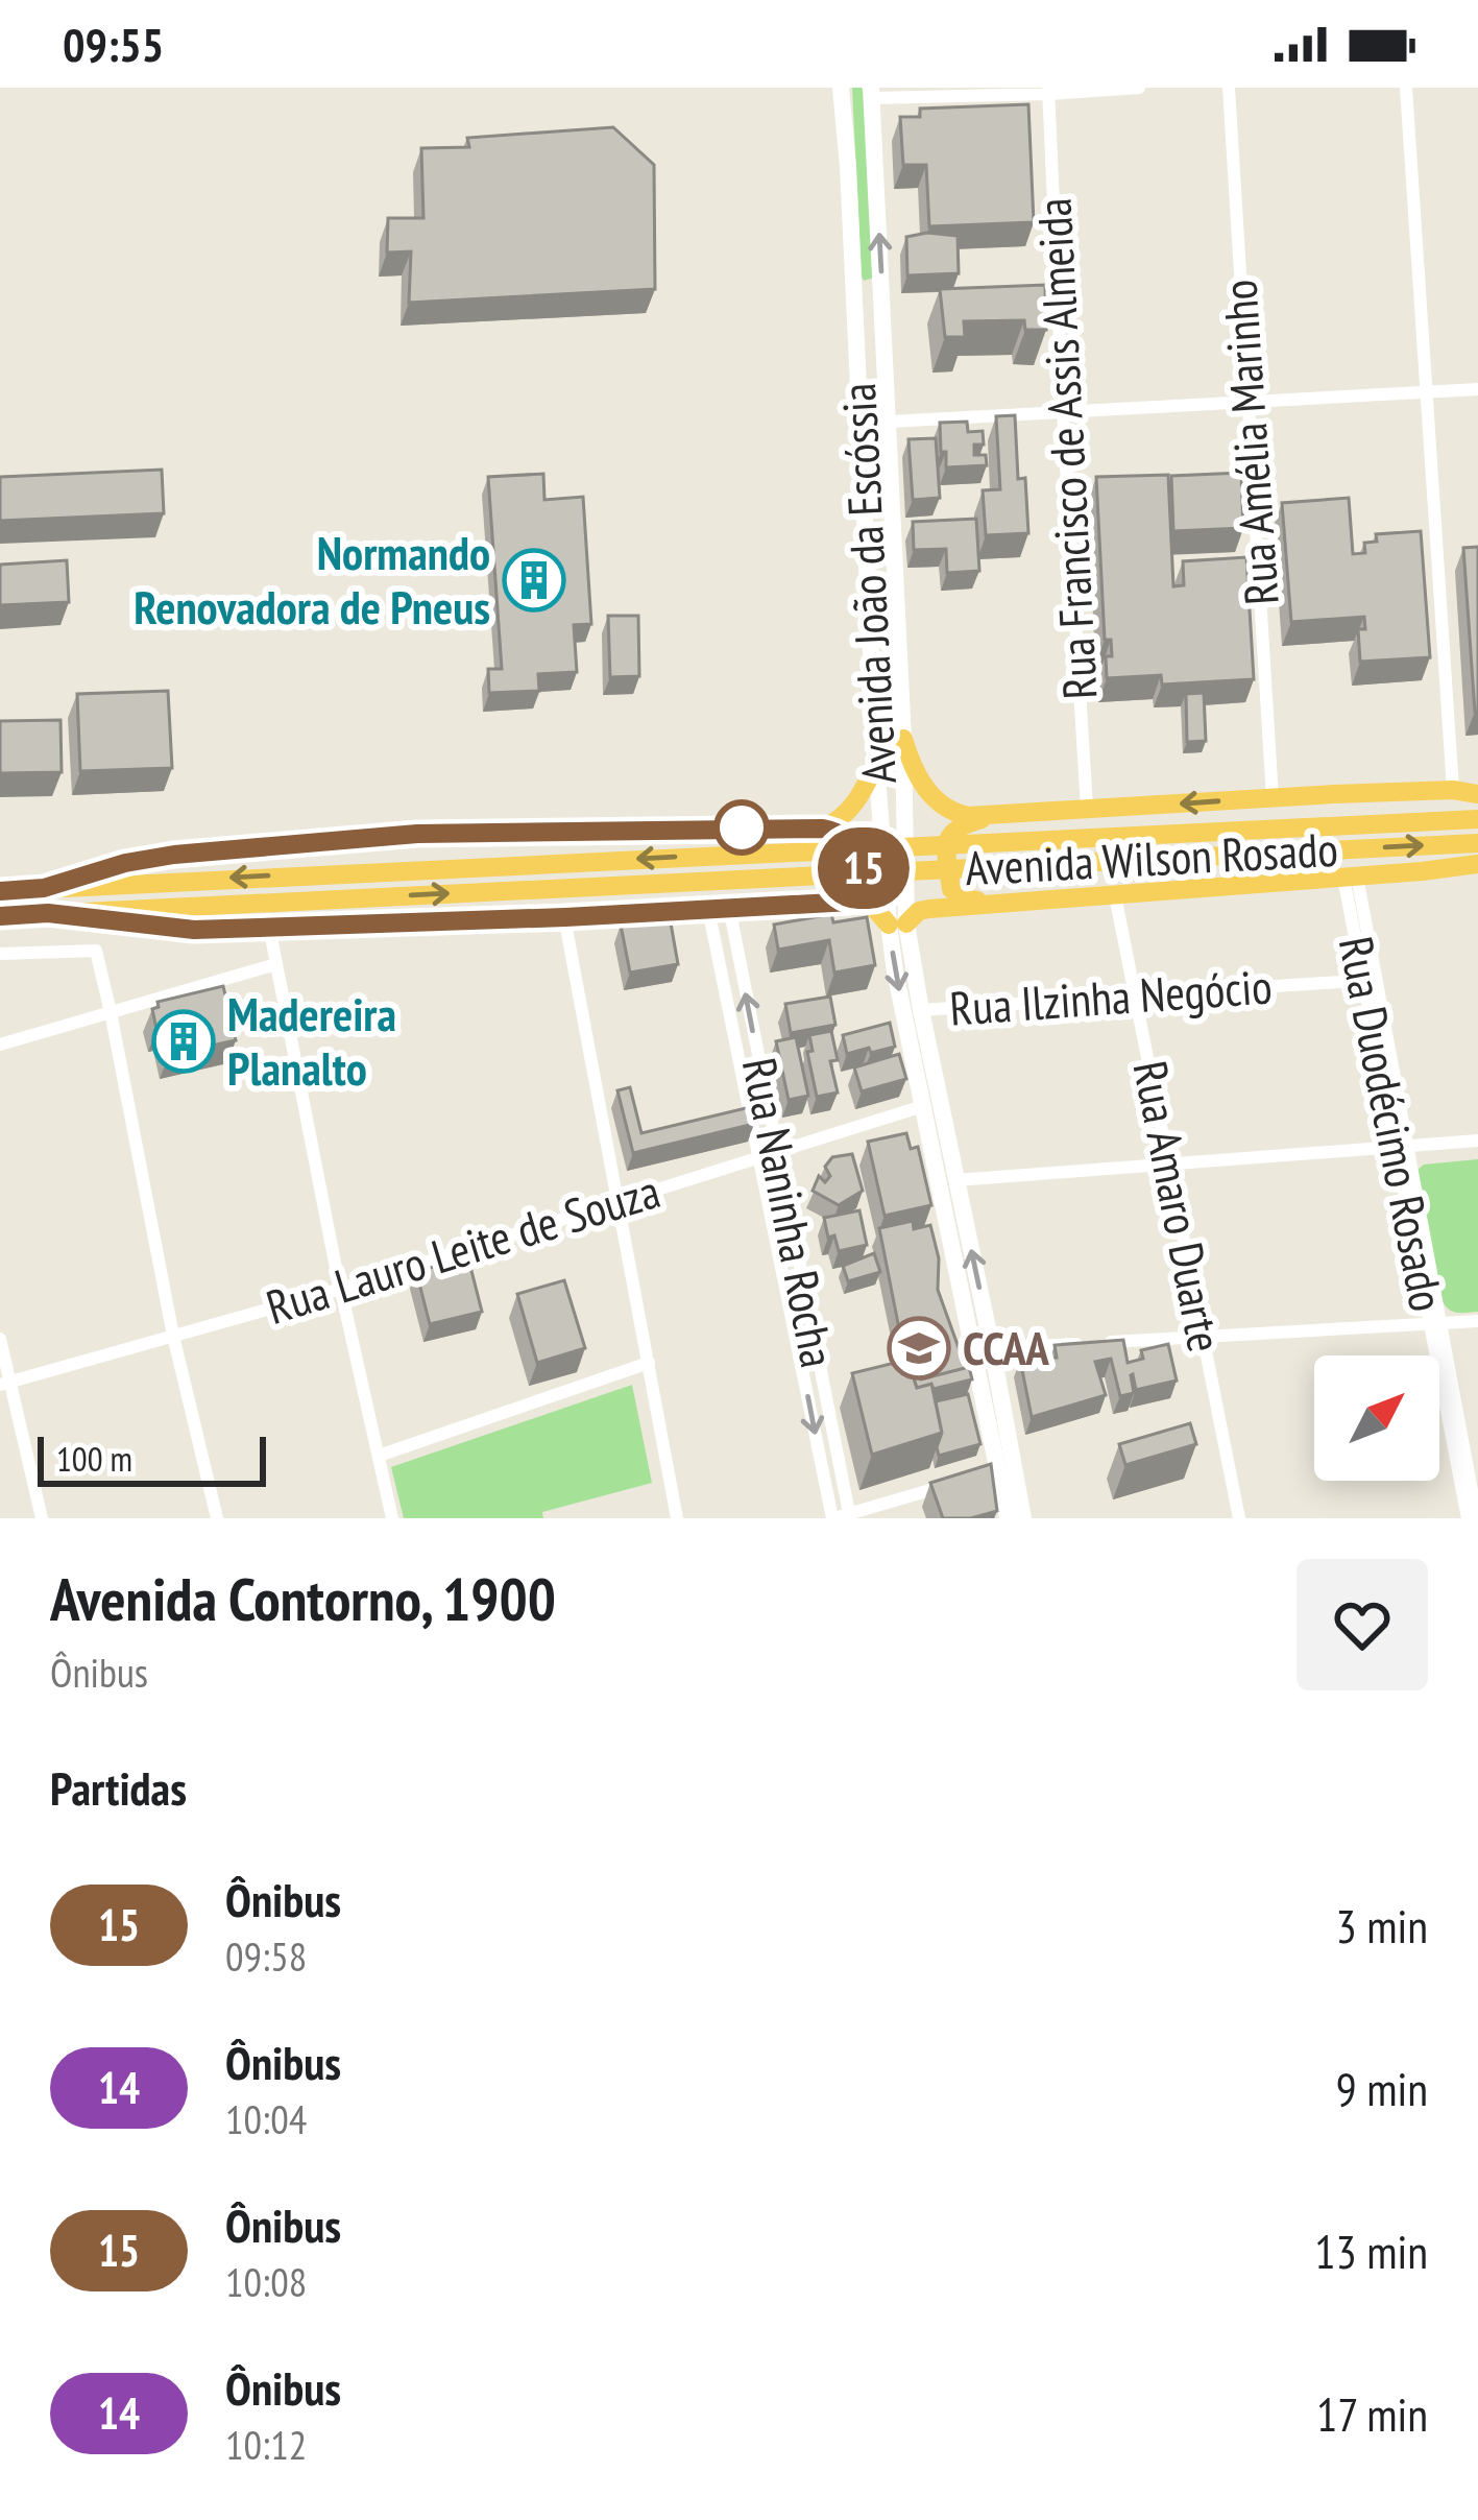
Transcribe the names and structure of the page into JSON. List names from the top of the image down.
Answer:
{
  "streets": {
    "highway": ["Avenida Wilson Rosado"],
    "main road": ["Avenida João da Escóssia"],
    "street": [
      "Rua Amélia Marinho",
      "Rua Francisco de Assis Almeida",
      "Rua Ilzinha Negócio",
      "Rua Duodécimo Rosado",
      "Rua Amaro Duarte",
      "Rua Naninha Rocha",
      "Rua Lauro Leite de Souza"
    ]
  },
  "crossings": [
    ["Avenida João da Escóssia", "Rua Ilzinha Negócio"],
    ["Avenida João da Escóssia", "Rua Lauro Leite de Souza"],
    ["Rua Ilzinha Negócio", "Rua Duodécimo Rosado"],
    ["Rua Ilzinha Negócio", "Rua Amaro Duarte"],
    ["Rua Naninha Rocha", "Rua Lauro Leite de Souza"]
  ],
  "places": {
    "building": ["Normando Renovadora de Pneus", "Madereira Planalto"],
    "school or university": ["CCAA"]
  },
  "lines": ["bus line 15"],
  "scale_bar": "100 m",
  "north": "top right",
  "page": {
    "status": "09:55",
    "on_map": "15",
    "scale": "100 m",
    "heading": [
      ["Avenida Contorno, 1900", "Ônibus"],
      "Partidas"
    ],
    "list": [
      {
        "mark": "15",
        "name": "Ônibus",
        "note": "09:58",
        "value": "3 min"
      },
      {
        "mark": "14",
        "name": "Ônibus",
        "note": "10:04",
        "value": "9 min"
      },
      {
        "mark": "15",
        "name": "Ônibus",
        "note": "10:08",
        "value": "13 min"
      },
      {
        "mark": "14",
        "name": "Ônibus",
        "note": "10:12",
        "value": "17 min"
      }
    ]
  }
}
